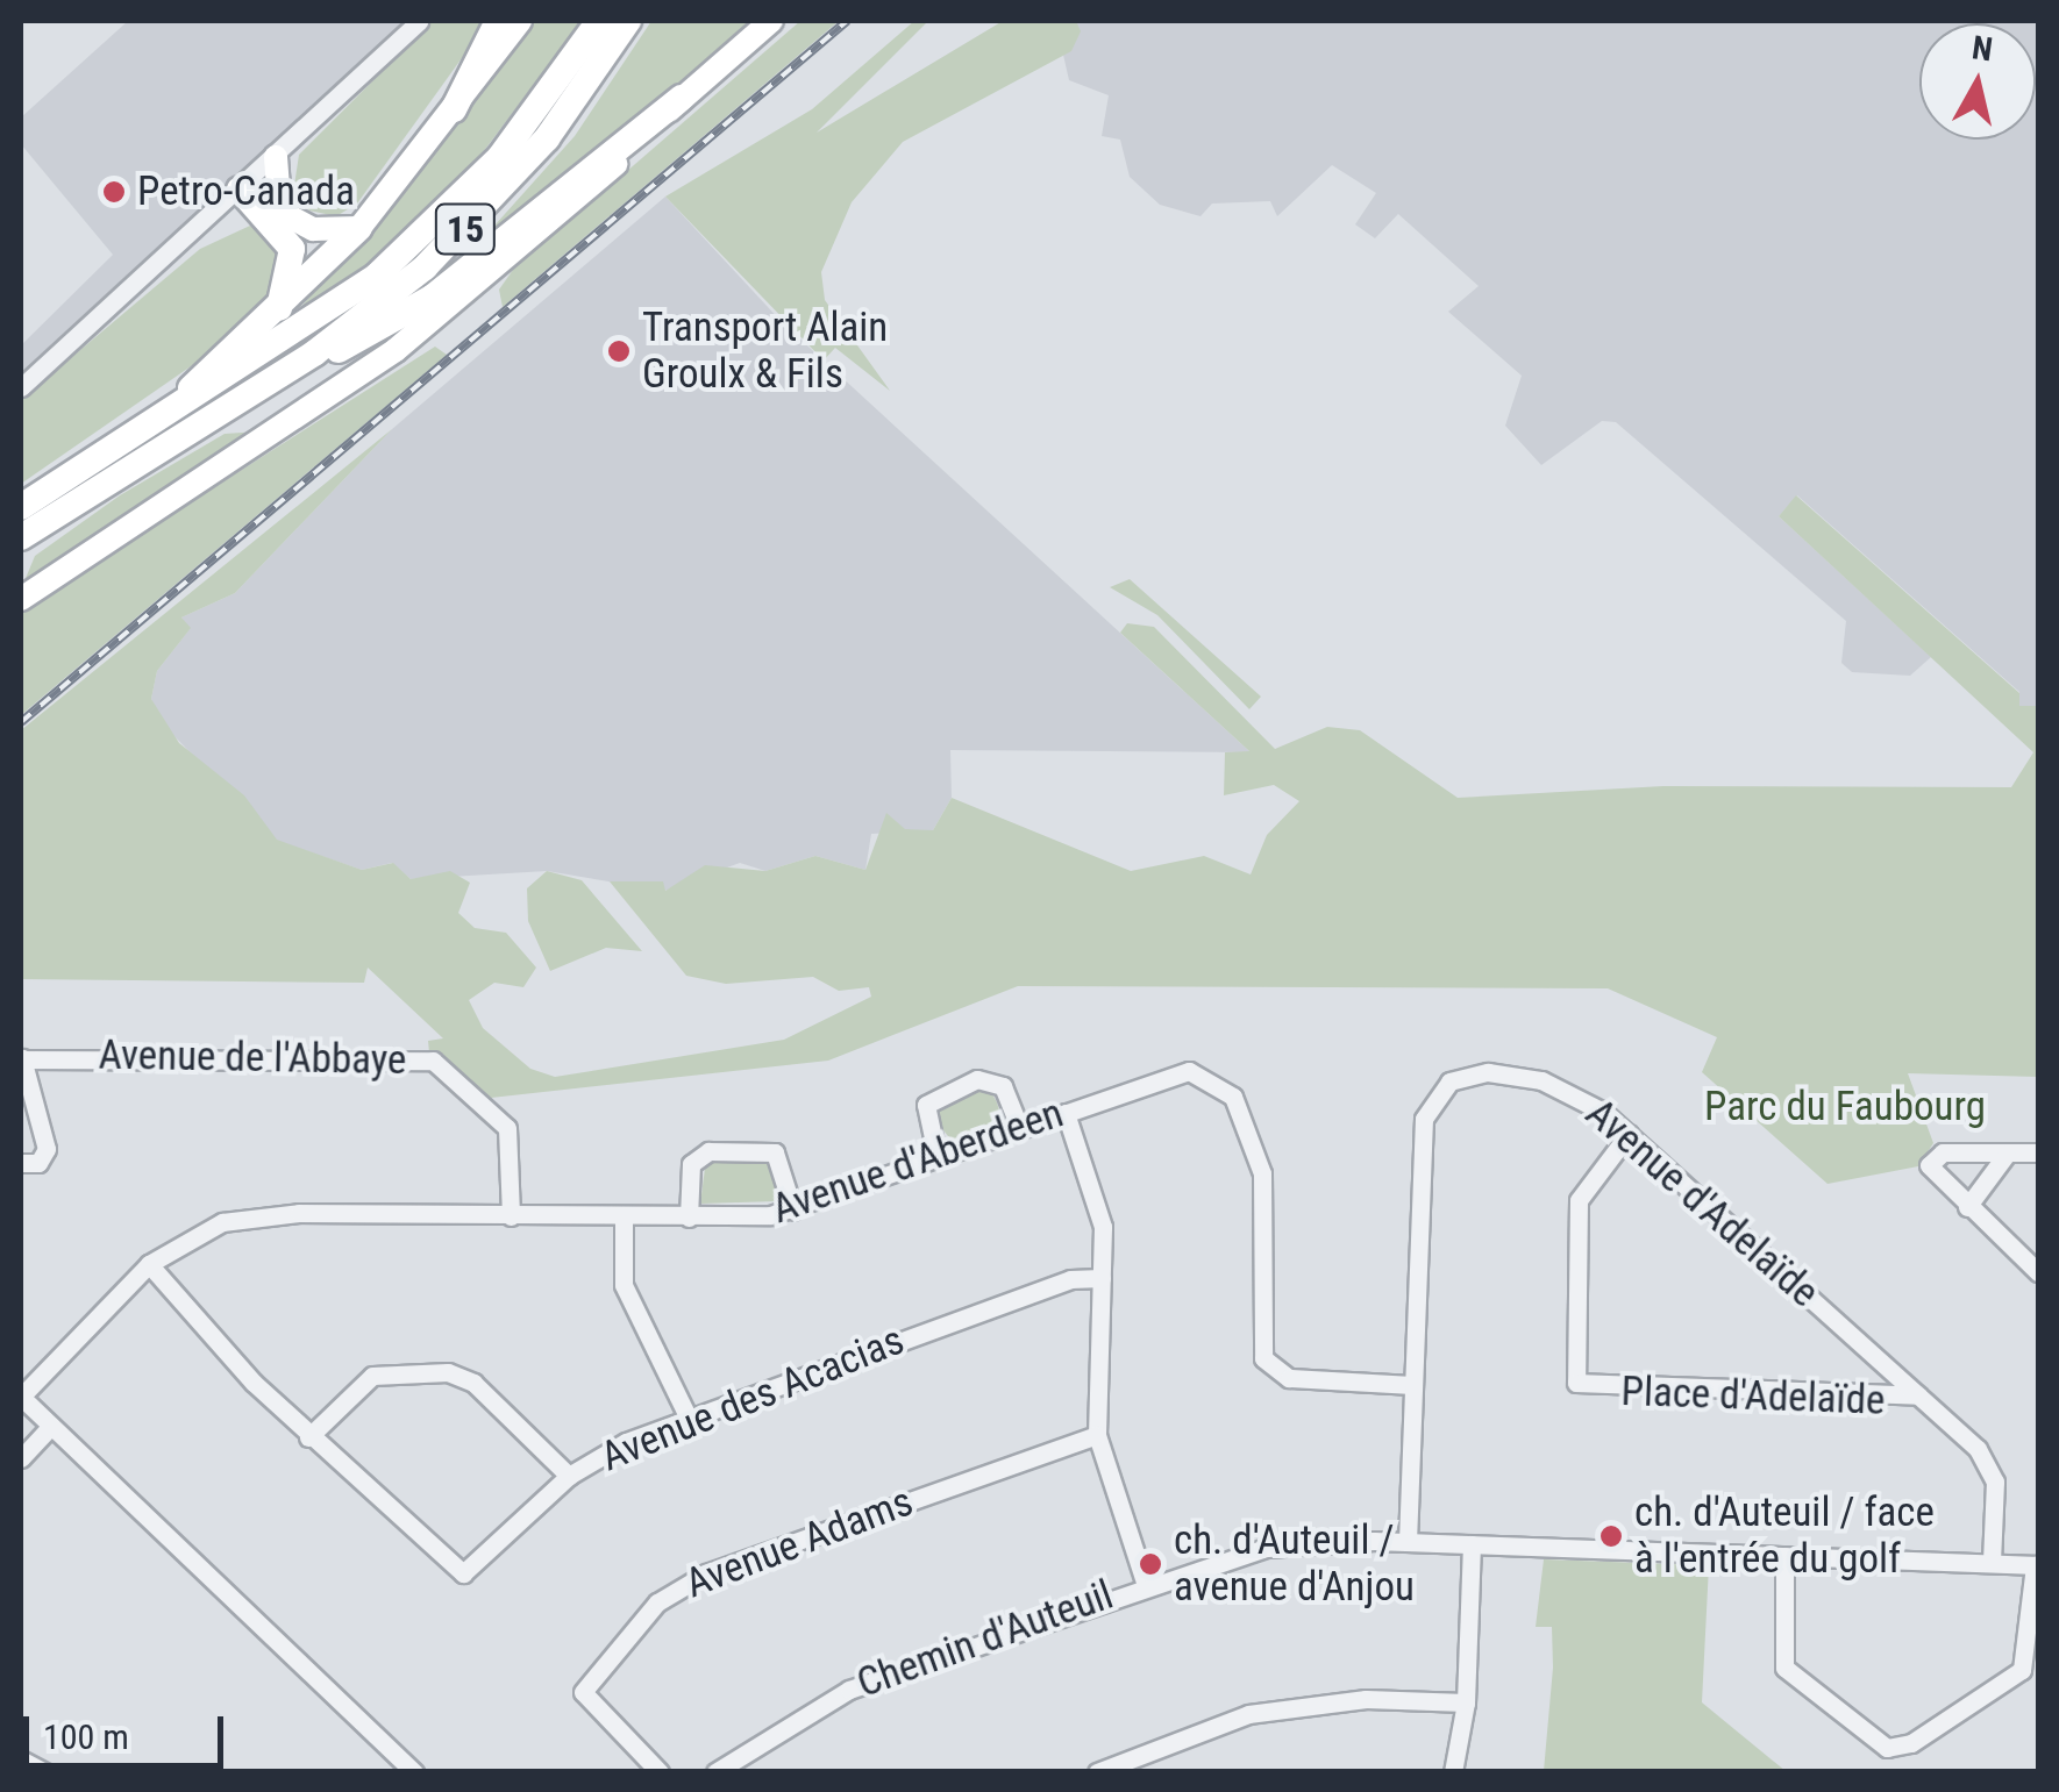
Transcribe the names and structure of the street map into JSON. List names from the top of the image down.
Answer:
{
  "streets": {
    "highway": ["15"],
    "street": [
      "Avenue de l'Abbaye",
      "Avenue d'Aberdeen",
      "Avenue d'Adelaïde",
      "Place d'Adelaïde",
      "Avenue des Acacias",
      "Avenue Adams",
      "Chemin d'Auteuil"
    ]
  },
  "crossings": [
    ["Avenue de l'Abbaye", "Avenue d'Aberdeen"],
    ["Avenue d'Aberdeen", "Avenue d'Adelaïde"],
    ["Avenue d'Aberdeen", "Avenue des Acacias"],
    ["Avenue d'Adelaïde", "Place d'Adelaïde"],
    ["Avenue d'Adelaïde", "Chemin d'Auteuil"]
  ],
  "parks": ["Parc du Faubourg"],
  "places": [
    "Petro-Canada",
    "Transport Alain Groulx & Fils",
    "ch. d'Auteuil / face à l'entrée du golf",
    "ch. d'Auteuil / avenue d'Anjou"
  ],
  "scale_bar": "100 m",
  "north": "top"
}
